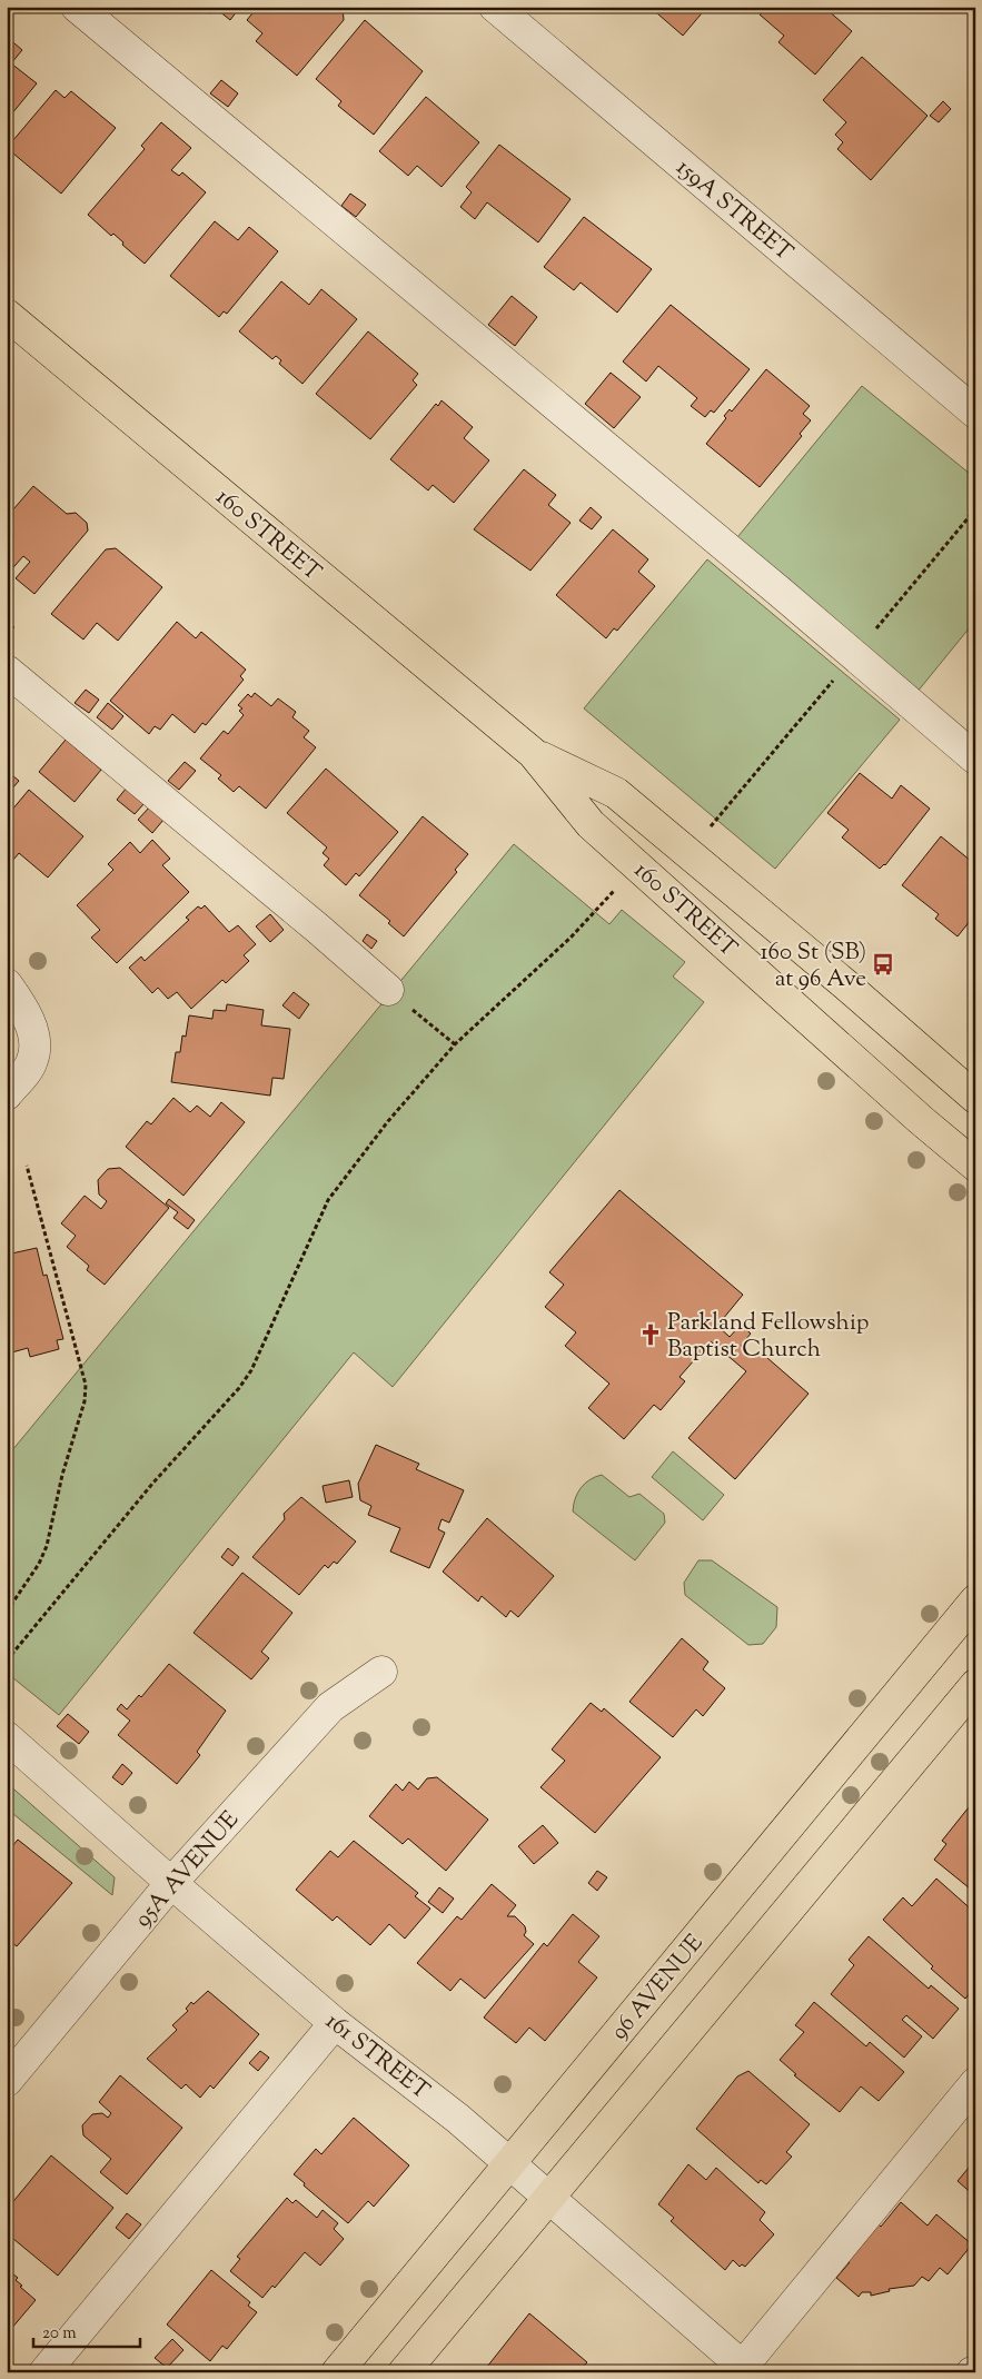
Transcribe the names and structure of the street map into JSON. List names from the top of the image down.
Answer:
{
  "streets": {
    "main road": ["160 STREET", "96 AVENUE"],
    "street": ["159A STREET", "95A AVENUE", "161 STREET"]
  },
  "crossings": [
    ["95A AVENUE", "161 STREET"],
    ["96 AVENUE", "161 STREET"]
  ],
  "places": {
    "bus stop": ["160 St (SB) at 96 Ave"],
    "church": ["Parkland Fellowship Baptist Church"]
  },
  "scale_bar": "20 m"
}
